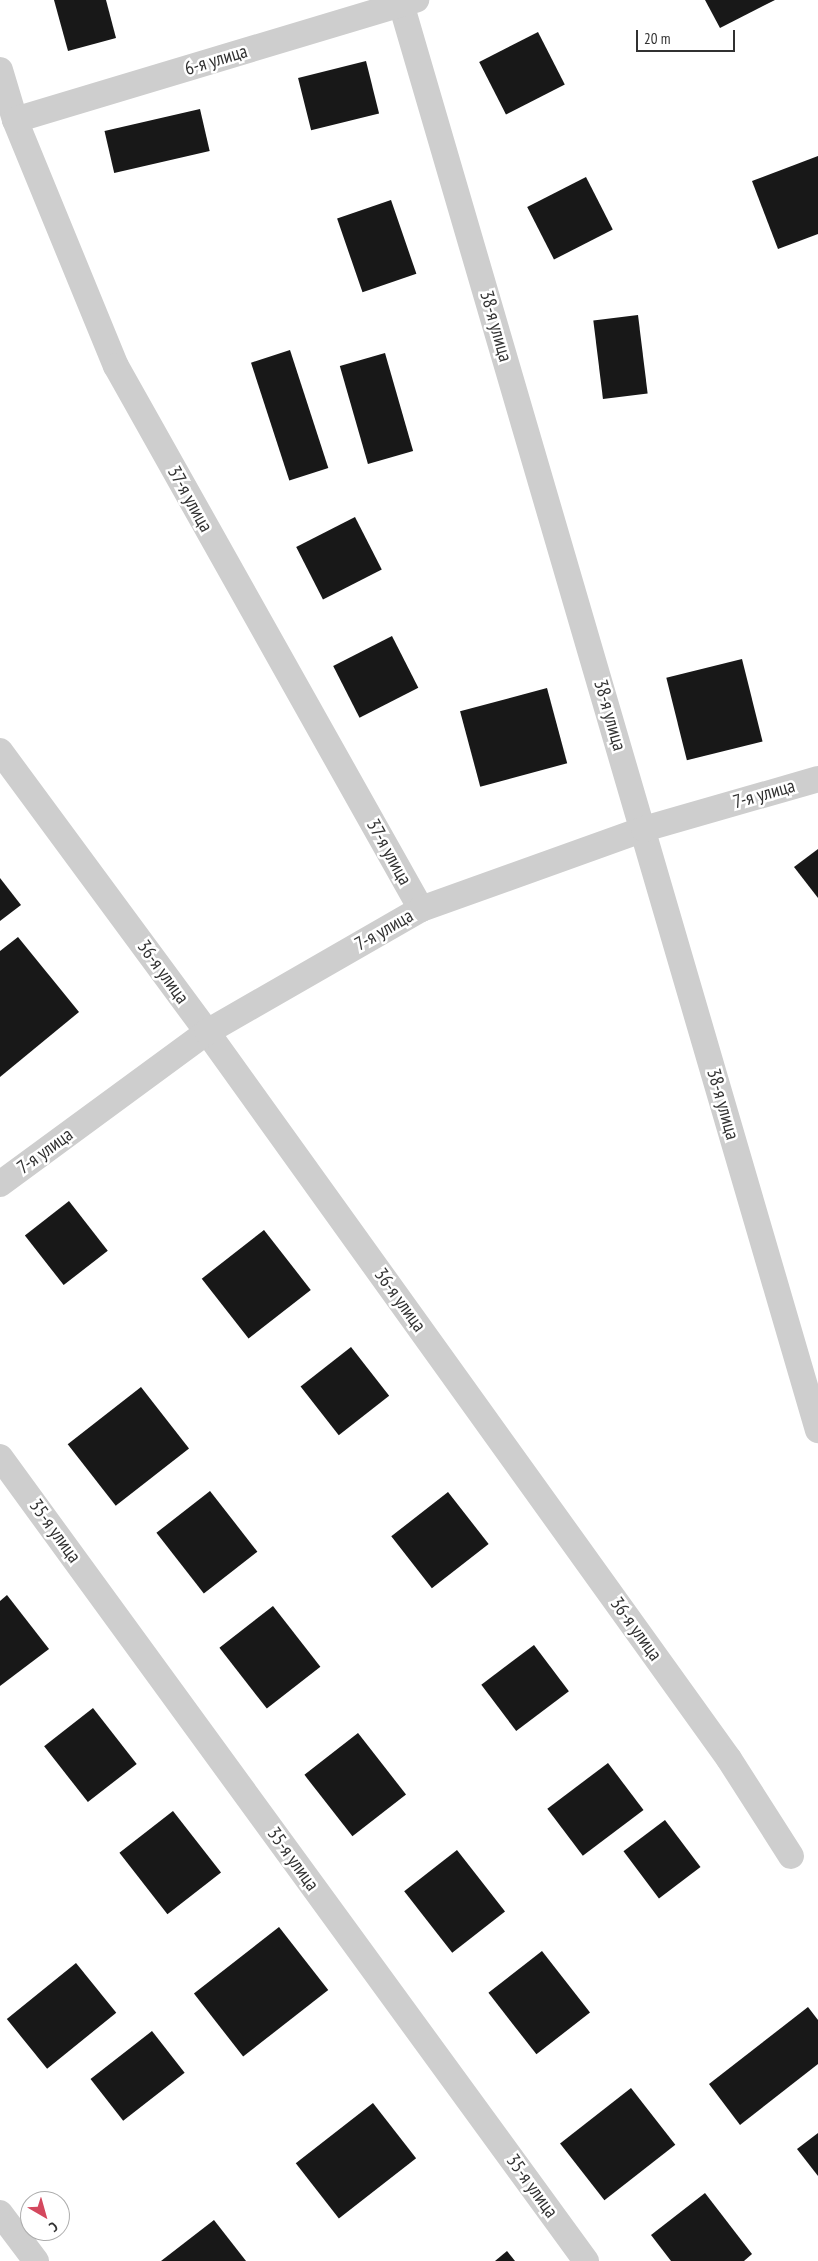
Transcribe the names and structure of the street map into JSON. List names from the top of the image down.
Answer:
{
  "streets": {
    "street": [
      "6-я улица",
      "38-я улица",
      "37-я улица",
      "7-я улица",
      "36-я улица",
      "35-я улица"
    ]
  },
  "crossings": [
    ["6-я улица", "38-я улица"],
    ["6-я улица", "37-я улица"],
    ["38-я улица", "7-я улица"],
    ["37-я улица", "7-я улица"],
    ["7-я улица", "36-я улица"]
  ],
  "scale_bar": "20 m",
  "north": "bottom right"
}
